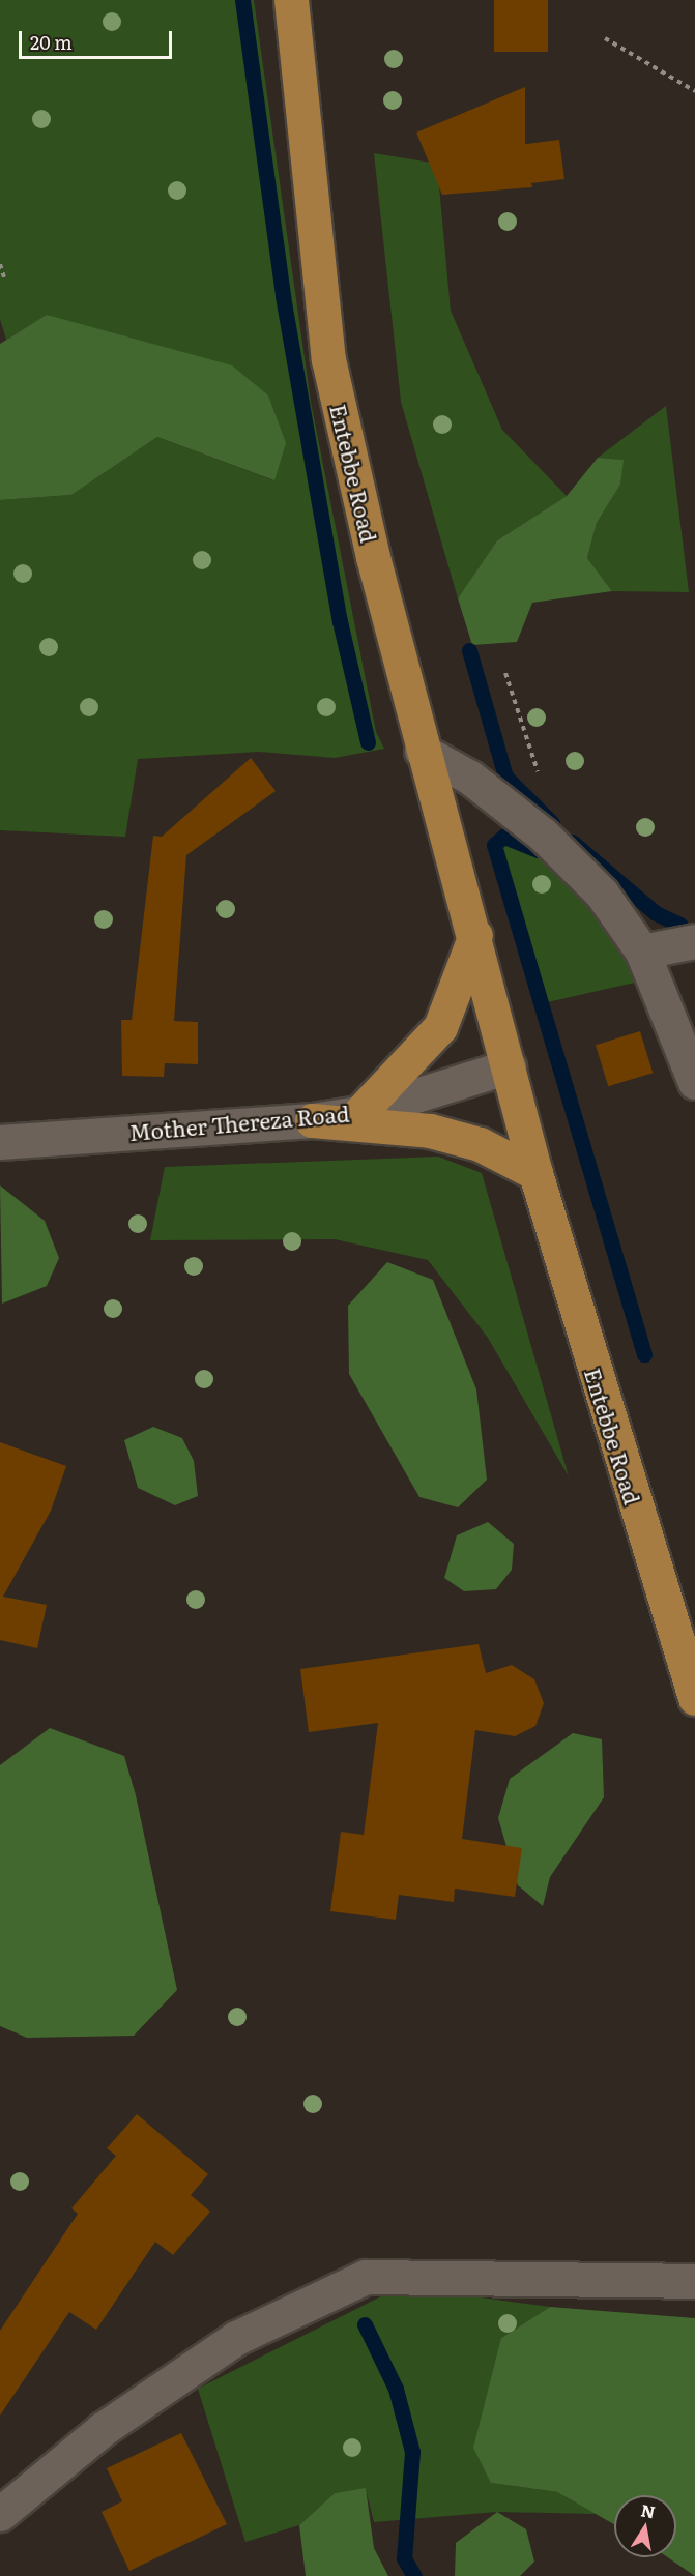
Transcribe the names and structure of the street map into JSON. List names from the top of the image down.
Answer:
{
  "streets": {
    "main road": ["Entebbe Road"],
    "street": ["Mother Thereza Road"]
  },
  "crossings": [
    ["Entebbe Road", "Mother Thereza Road"]
  ],
  "scale_bar": "20 m",
  "north": "top"
}
